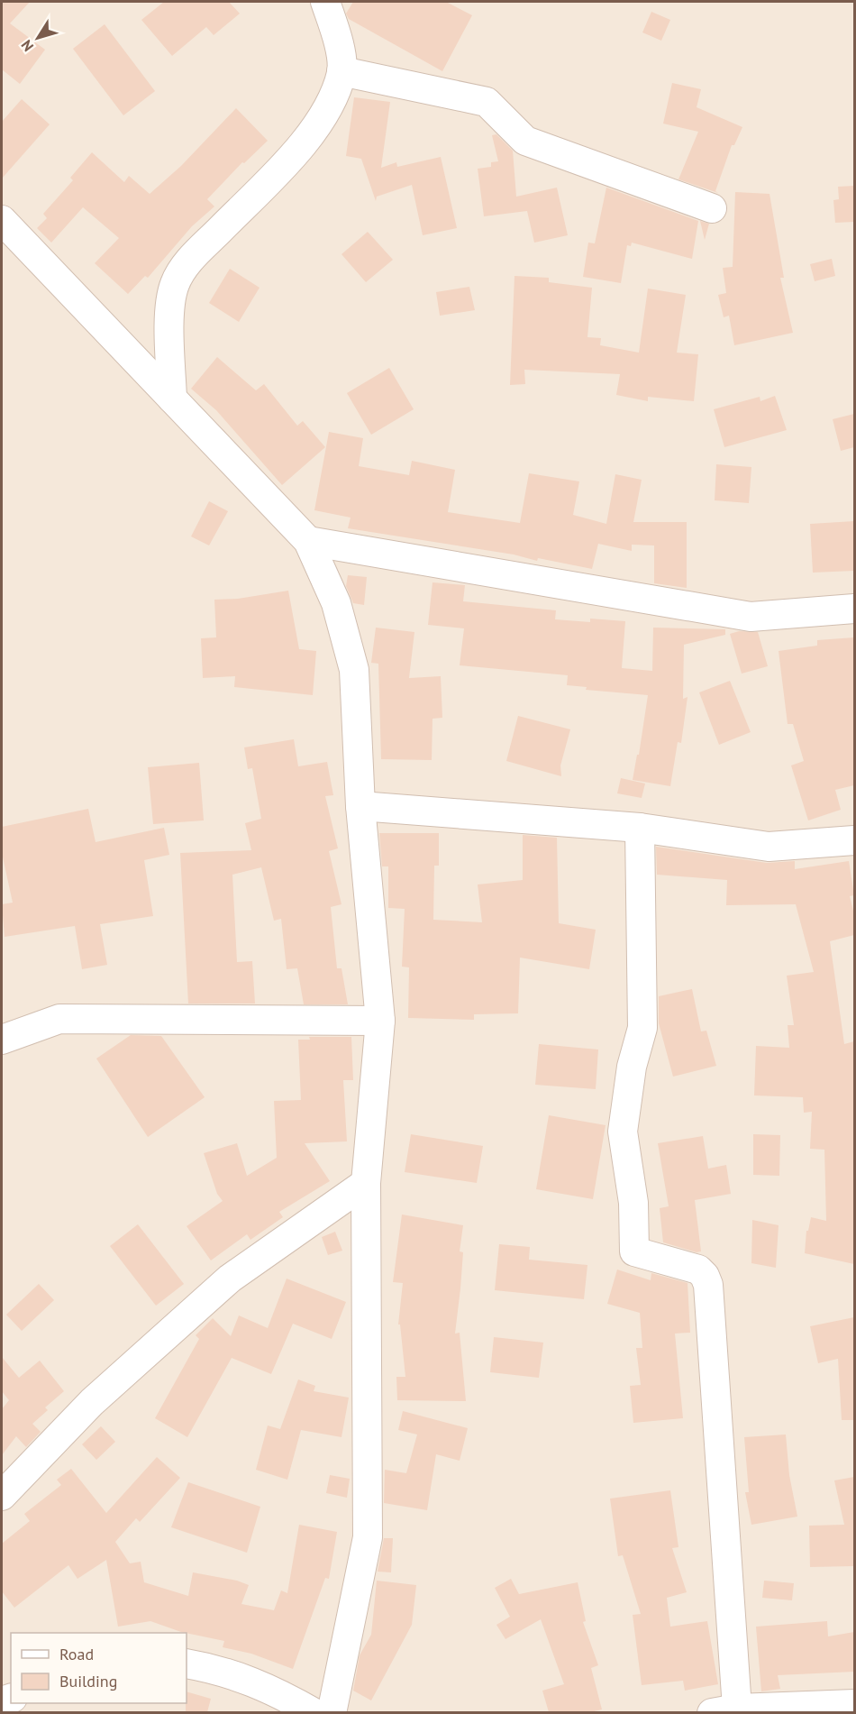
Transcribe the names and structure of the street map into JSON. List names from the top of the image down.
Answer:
{
  "legend": ["Road", "Building"],
  "north": "bottom left"
}
